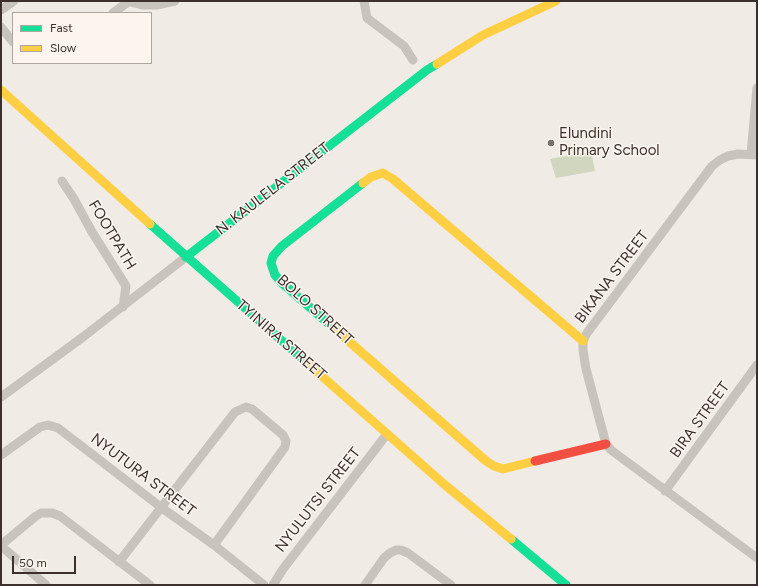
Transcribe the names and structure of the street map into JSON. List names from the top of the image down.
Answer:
{
  "streets": {
    "street": [
      "N. KAULELA STREET",
      "FOOTPATH",
      "BIKANA STREET",
      "BOLO STREET",
      "TYINIRA STREET",
      "BIRA STREET",
      "NYUTURA STREET",
      "NYULUTSI STREET"
    ]
  },
  "crossings": [
    ["N. KAULELA STREET", "FOOTPATH"],
    ["N. KAULELA STREET", "TYINIRA STREET"],
    ["BIKANA STREET", "BOLO STREET"],
    ["TYINIRA STREET", "NYULUTSI STREET"]
  ],
  "places": ["Elundini Primary School"],
  "legend": ["Fast", "Slow"],
  "scale_bar": "50 m"
}
